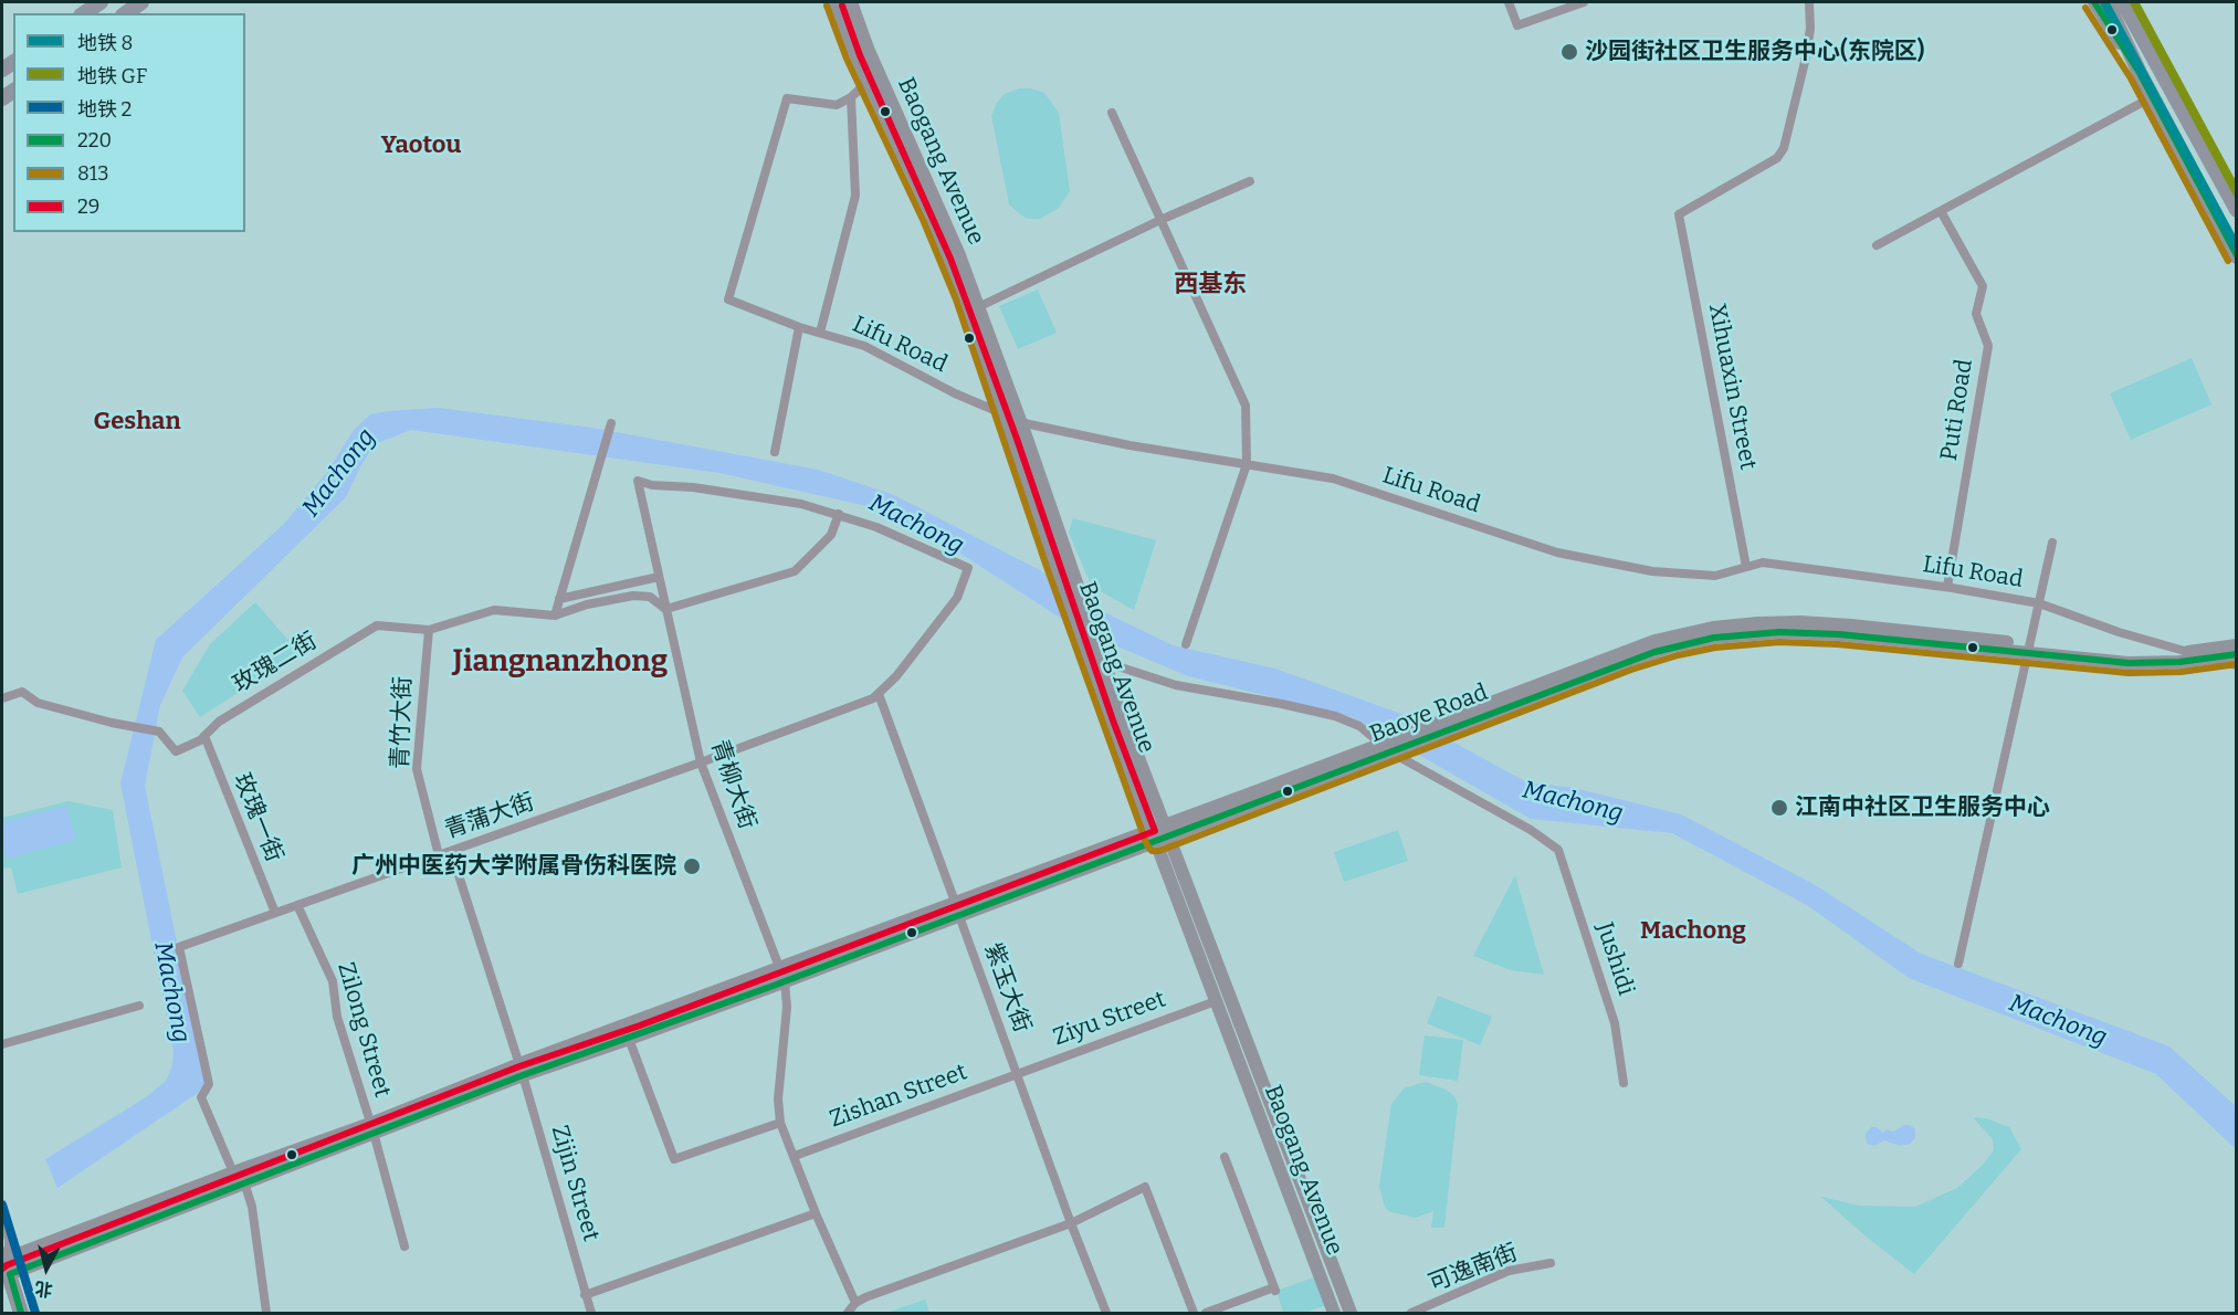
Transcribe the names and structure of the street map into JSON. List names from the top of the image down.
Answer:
{
  "streets": {
    "main road": ["Baogang Avenue", "Baoye Road"],
    "street": [
      "Lifu Road",
      "Xihuaxin Street",
      "Puti Road",
      "玫瑰二街",
      "青竹大街",
      "青柳大街",
      "青蒲大街",
      "玫瑰一街",
      "紫玉大街",
      "Ziyu Street",
      "Zilong Street",
      "Zishan Street",
      "Zijin Street",
      "可逸南街"
    ]
  },
  "crossings": [
    ["Baogang Avenue", "Lifu Road"],
    ["Baogang Avenue", "Baoye Road"],
    ["Baogang Avenue", "Ziyu Street"],
    ["Lifu Road", "Xihuaxin Street"],
    ["Lifu Road", "Puti Road"],
    ["Lifu Road", "Baoye Road"],
    ["玫瑰二街", "青竹大街"],
    ["玫瑰二街", "玫瑰一街"],
    ["Baoye Road", "青柳大街"],
    ["Baoye Road", "紫玉大街"],
    ["青竹大街", "青蒲大街"],
    ["青柳大街", "青蒲大街"],
    ["青蒲大街", "玫瑰一街"],
    ["青蒲大街", "紫玉大街"],
    ["青蒲大街", "Zilong Street"],
    ["紫玉大街", "Ziyu Street"],
    ["紫玉大街", "Zishan Street"],
    ["Ziyu Street", "Zishan Street"]
  ],
  "districts": [
    "Yaotou",
    "西基东",
    "Geshan",
    "Jiangnanzhong",
    "Machong"
  ],
  "water": ["Machong"],
  "places": ["沙园街社区卫生服务中心(东院区)", "江南中社区卫生服务中心", "广州中医药大学附属骨伤科医院"],
  "lines": [
    "metro line 8",
    "metro line GF",
    "transit line 220",
    "transit line 813",
    "transit line 29",
    "metro line 2"
  ],
  "legend": [
    "地铁 8",
    "地铁 GF",
    "地铁 2",
    "220",
    "813",
    "29"
  ],
  "north": "bottom"
}
